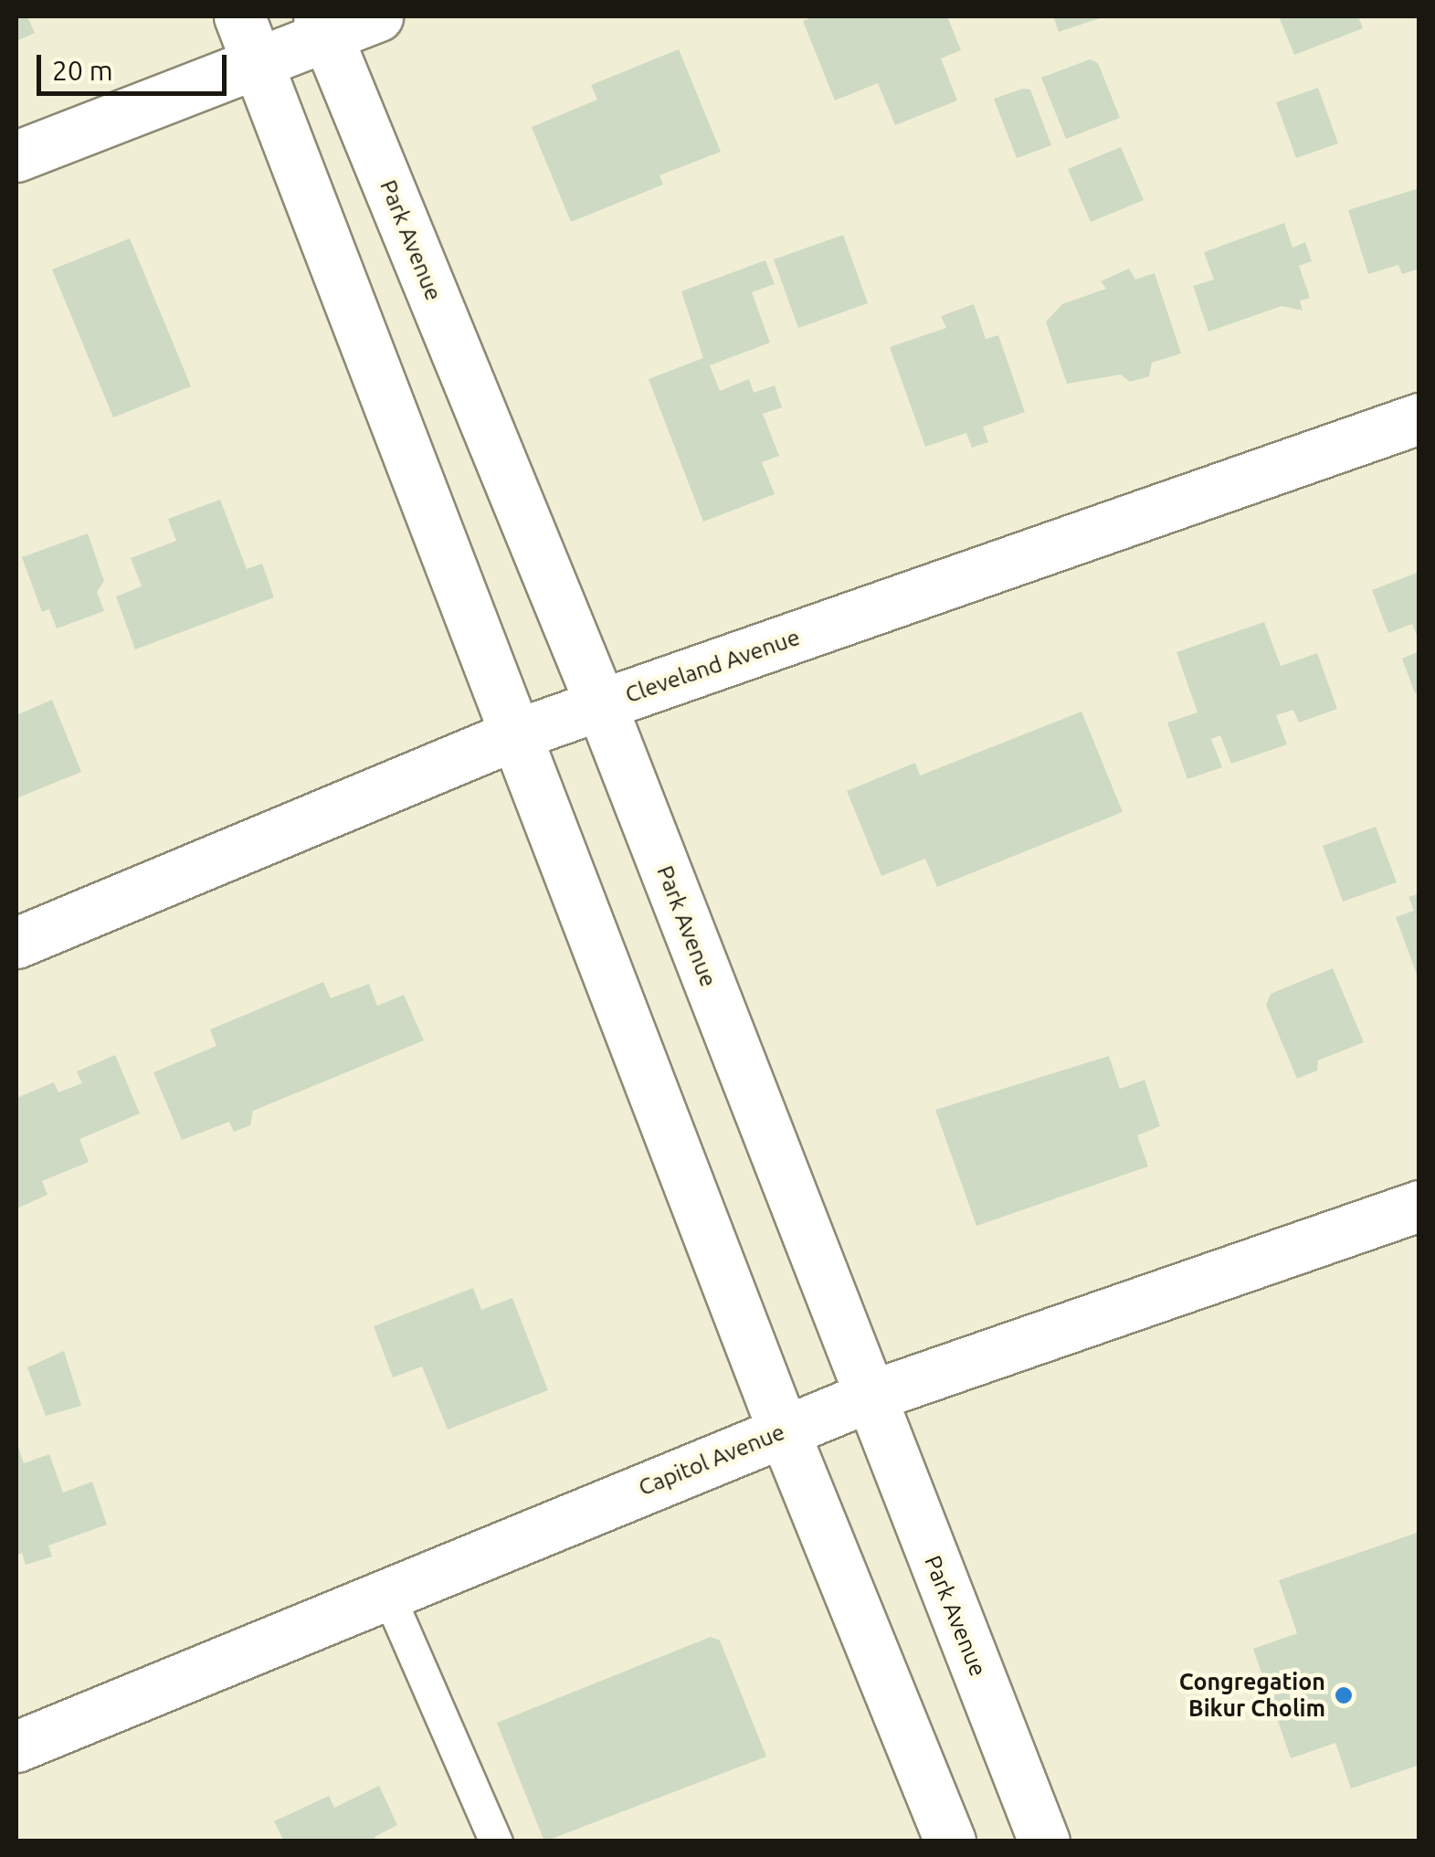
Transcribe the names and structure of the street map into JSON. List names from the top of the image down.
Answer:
{
  "streets": {
    "main road": ["Park Avenue", "Cleveland Avenue", "Capitol Avenue"]
  },
  "crossings": [
    ["Park Avenue", "Cleveland Avenue"],
    ["Park Avenue", "Capitol Avenue"]
  ],
  "places": ["Congregation Bikur Cholim"],
  "scale_bar": "20 m"
}
